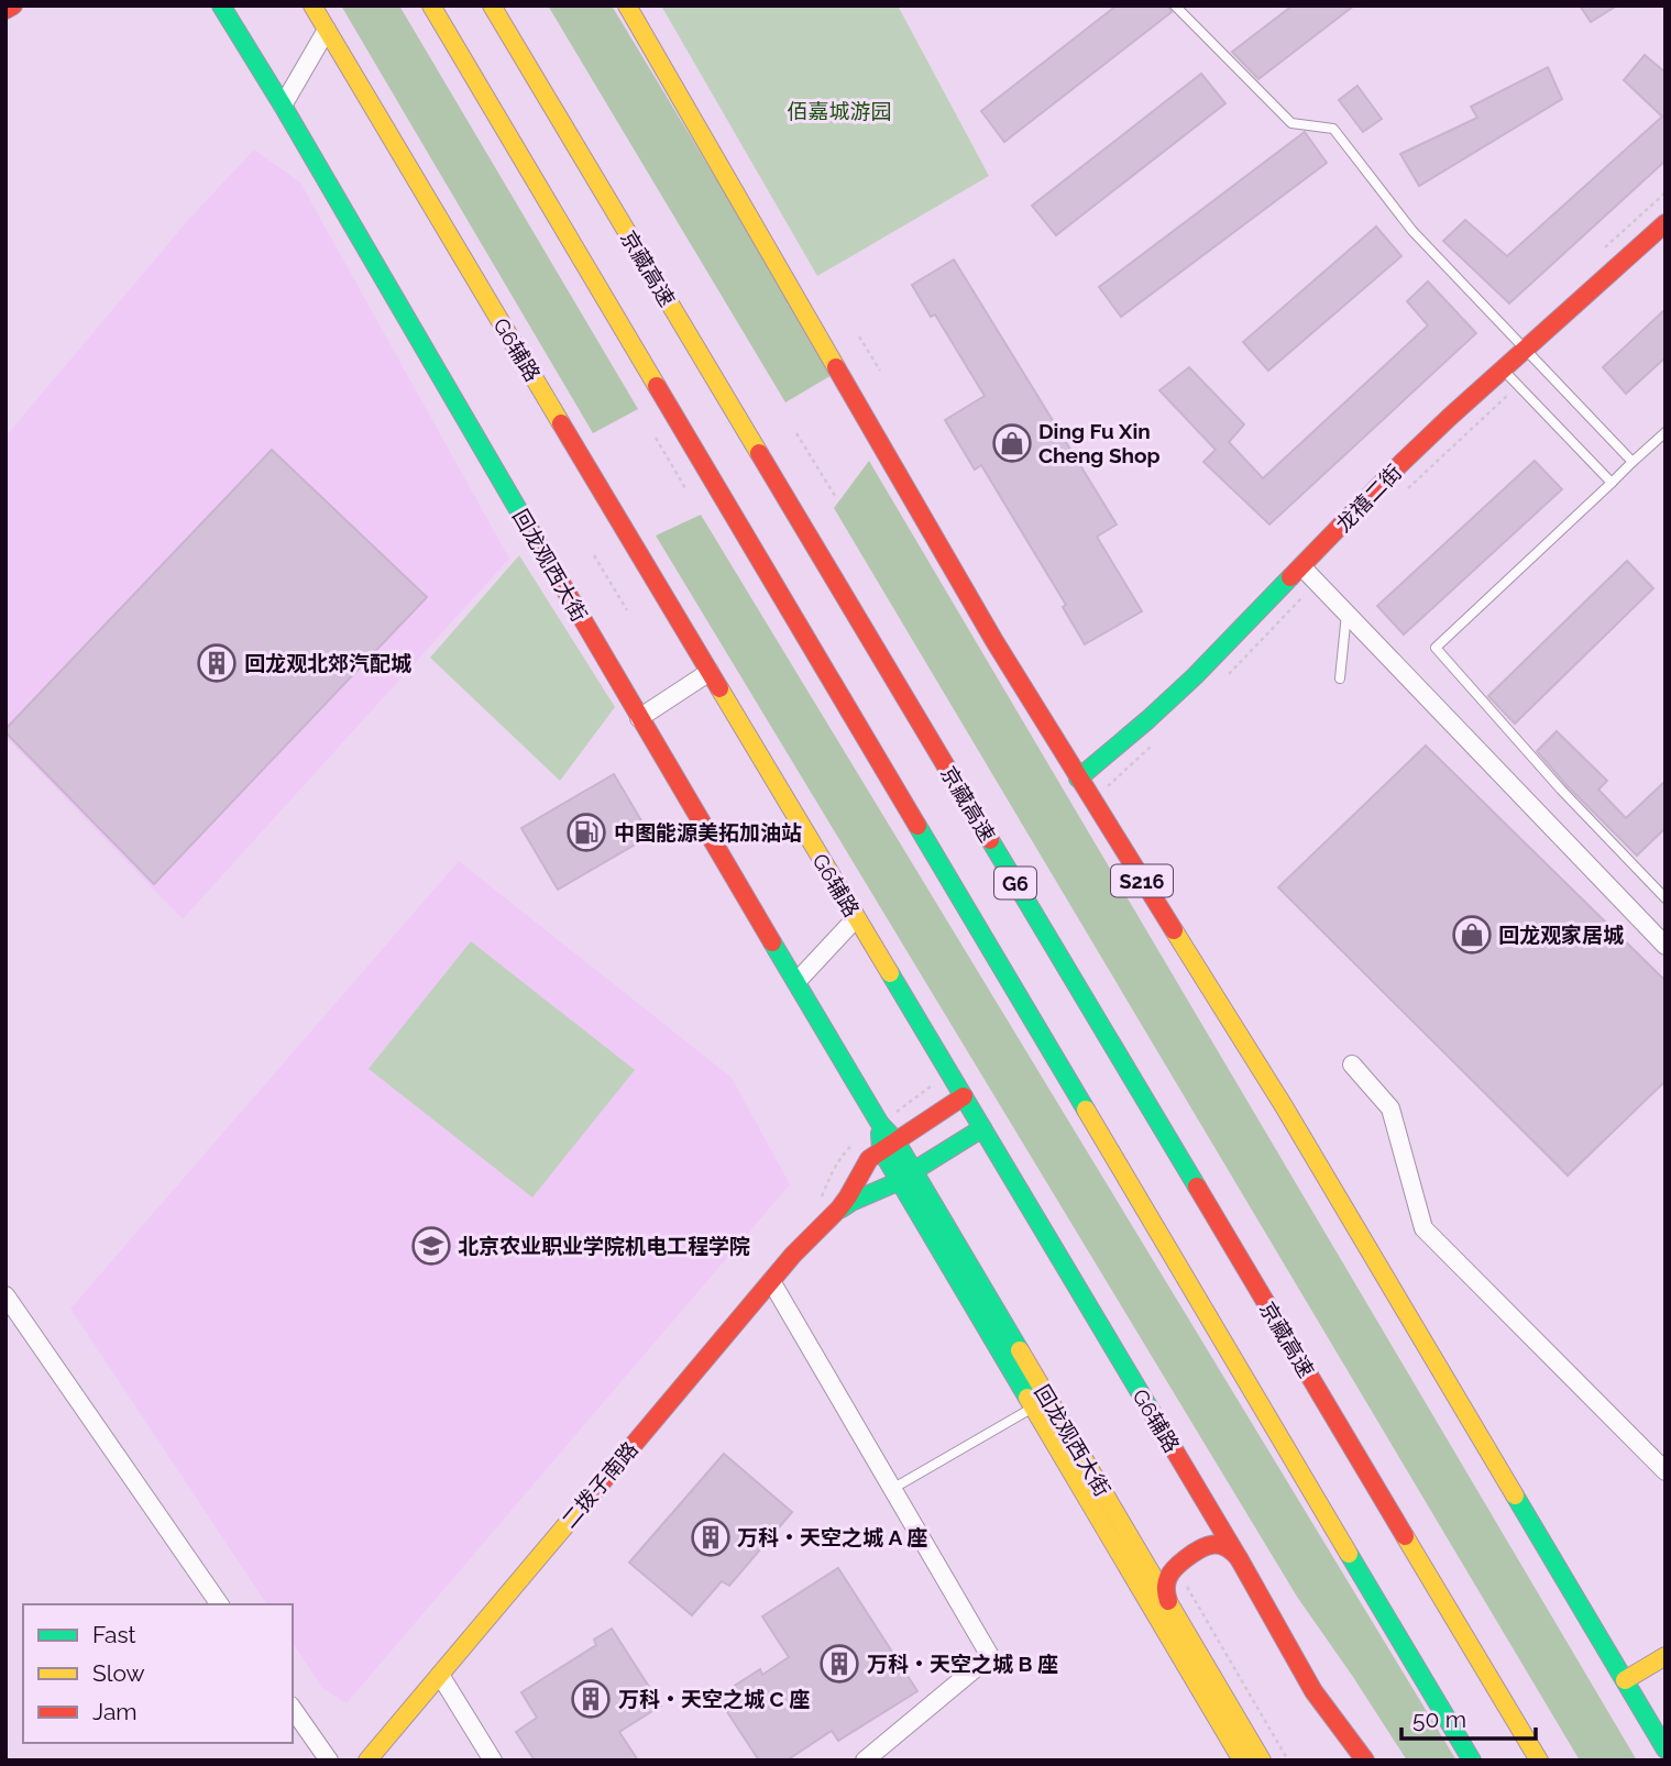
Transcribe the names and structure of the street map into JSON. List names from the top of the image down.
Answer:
{
  "streets": {
    "main road": [
      "京藏高速",
      "G6辅路",
      "龙禧二街",
      "回龙观西大街",
      "S216",
      "G6",
      "二拨子南路"
    ]
  },
  "crossings": [
    ["G6辅路", "二拨子南路"],
    ["龙禧二街", "S216"],
    ["回龙观西大街", "二拨子南路"]
  ],
  "parks": ["佰嘉城游园"],
  "places": {
    "shop": ["Ding Fu Xin Cheng Shop", "回龙观家居城"],
    "building": [
      "回龙观北郊汽配城",
      "万科・天空之城 A 座",
      "万科・天空之城 B 座",
      "万科・天空之城 C 座"
    ],
    "fuel station": ["中图能源美拓加油站"],
    "school or university": ["北京农业职业学院机电工程学院"]
  },
  "legend": ["Fast", "Slow", "Jam"],
  "scale_bar": "50 m"
}
